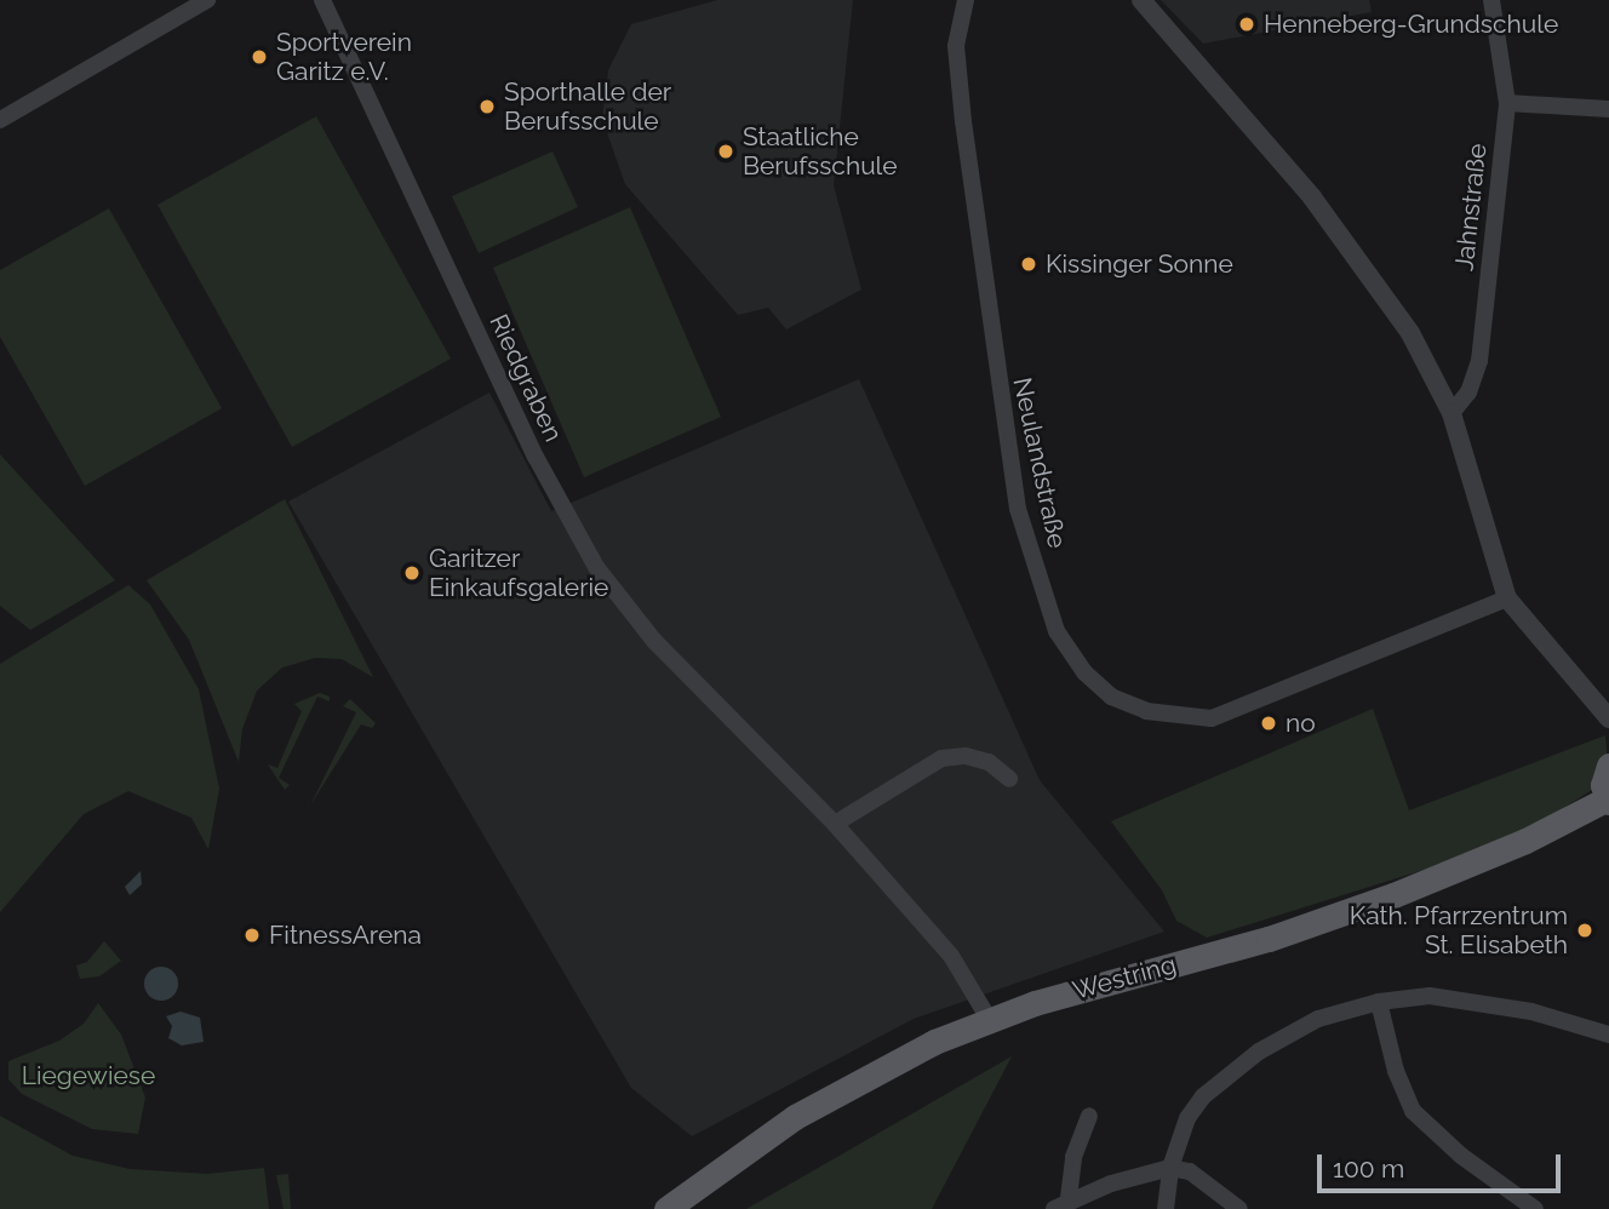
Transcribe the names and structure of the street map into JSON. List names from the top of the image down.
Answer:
{
  "streets": {
    "main road": ["Westring"],
    "street": ["Jahnstraße", "Riedgraben", "Neulandstraße"]
  },
  "crossings": [
    ["Riedgraben", "Westring"]
  ],
  "parks": ["Liegewiese"],
  "places": [
    "Henneberg-Grundschule",
    "Sportverein Garitz e.V.",
    "Sporthalle der Berufsschule",
    "Staatliche Berufsschule",
    "Kissinger Sonne",
    "Garitzer Einkaufsgalerie",
    "no",
    "Kath. Pfarrzentrum St. Elisabeth",
    "FitnessArena"
  ],
  "scale_bar": "100 m"
}
